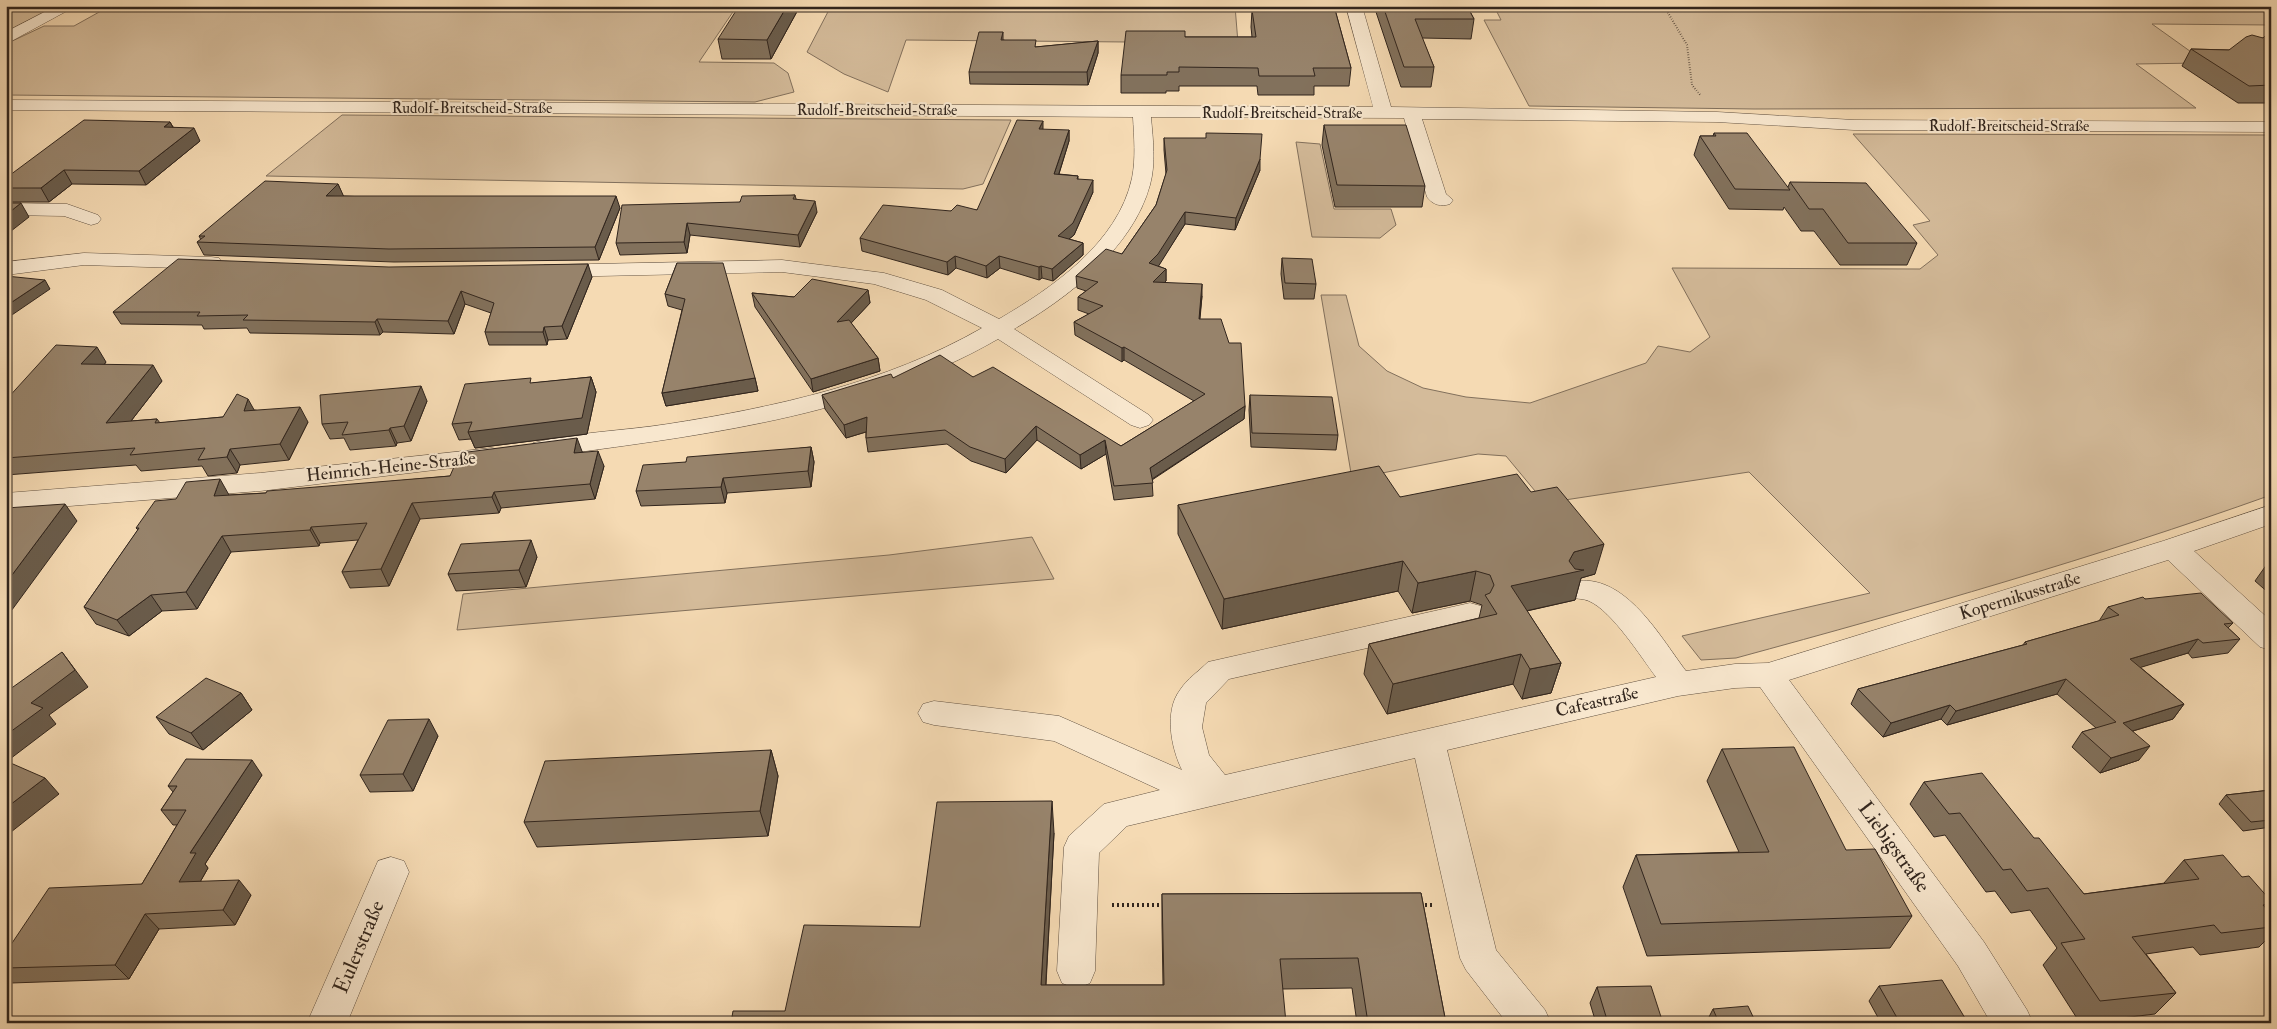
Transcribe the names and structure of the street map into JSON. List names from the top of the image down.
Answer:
{
  "streets": {
    "street": [
      "Rudolf-Breitscheid-Straße",
      "Heinrich-Heine-Straße",
      "Kopernikusstraße",
      "Cafeastraße",
      "Liebigstraße",
      "Eulerstraße"
    ]
  },
  "crossings": [
    ["Rudolf-Breitscheid-Straße", "Heinrich-Heine-Straße"],
    ["Kopernikusstraße", "Cafeastraße"],
    ["Kopernikusstraße", "Liebigstraße"],
    ["Cafeastraße", "Liebigstraße"]
  ]
}
